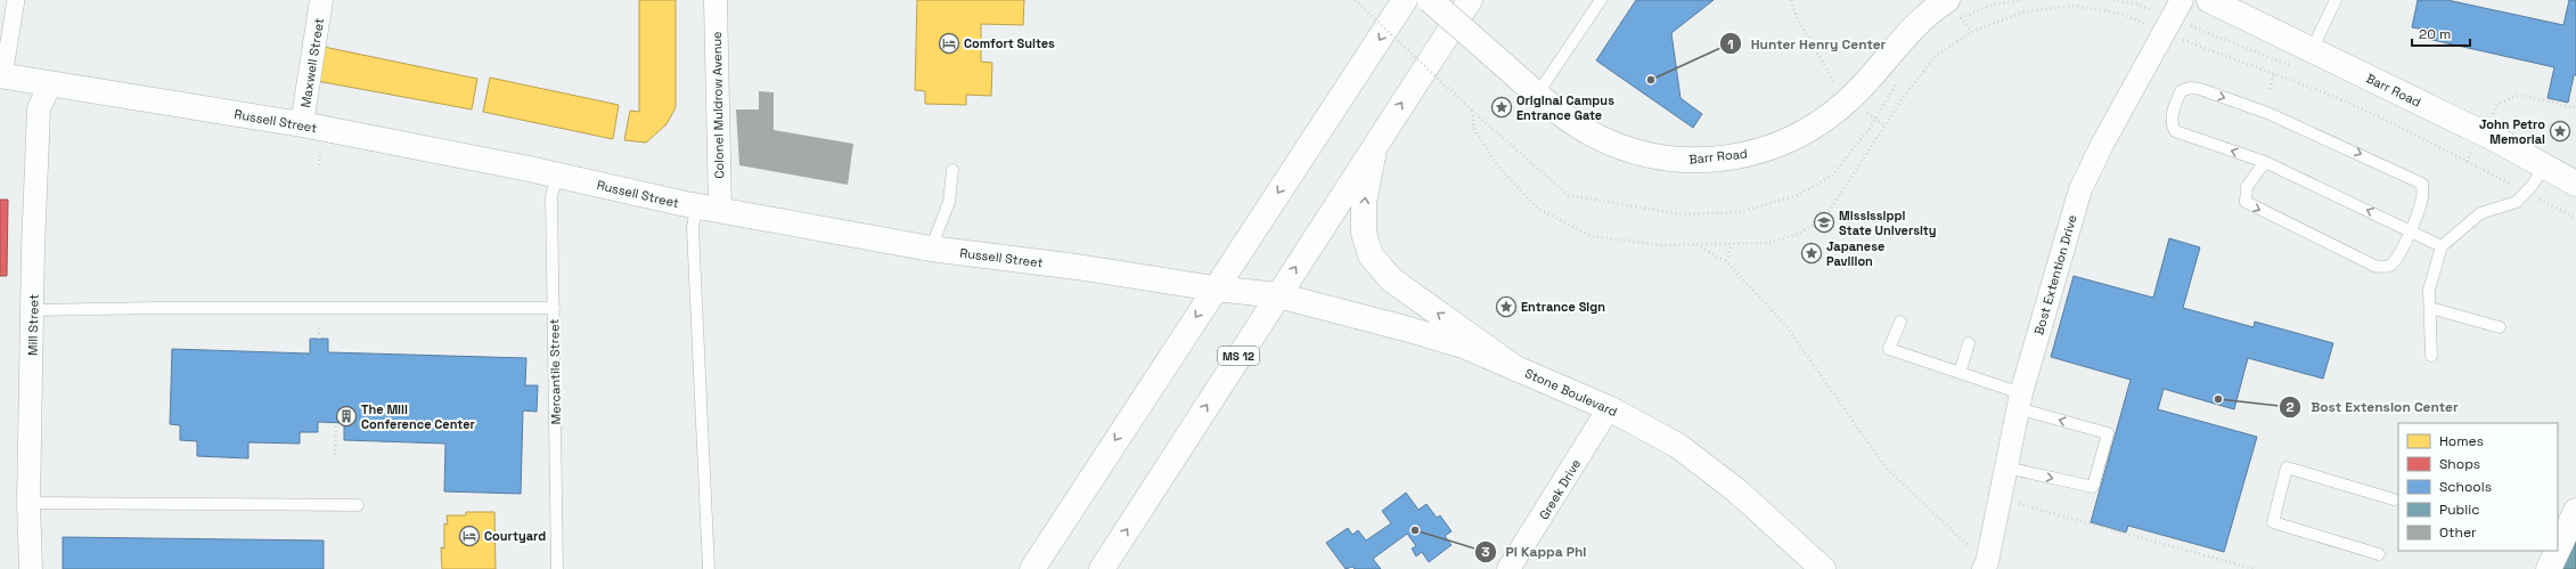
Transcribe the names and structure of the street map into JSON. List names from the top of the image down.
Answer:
{
  "streets": {
    "street": [
      "Maxwell Street",
      "Barr Road",
      "Colonel Muldrow Avenue",
      "Russell Street",
      "Bost Extention Drive",
      "Mill Street",
      "MS 12",
      "Stone Boulevard",
      "Greek Drive"
    ],
    "lane": ["Mercantile Street"]
  },
  "crossings": [
    ["Maxwell Street", "Russell Street"],
    ["Colonel Muldrow Avenue", "Russell Street"],
    ["Russell Street", "Mill Street"],
    ["Russell Street", "MS 12"],
    ["Russell Street", "Mercantile Street"],
    ["Russell Street", "Stone Boulevard"],
    ["MS 12", "Stone Boulevard"],
    ["Stone Boulevard", "Greek Drive"]
  ],
  "places": {
    "hotel": ["Comfort Suites", "Courtyard"],
    "other": ["Hunter Henry Center", "Bost Extension Center", "Pi Kappa Phi"],
    "place": [
      "Original Campus Entrance Gate",
      "John Petro Memorial",
      "Japanese Pavilion",
      "Entrance Sign"
    ],
    "school or university": ["Mississippi State University"],
    "building": ["The Mill Conference Center"]
  },
  "legend": [
    "Homes",
    "Shops",
    "Schools",
    "Public",
    "Other"
  ],
  "scale_bar": "20 m"
}
